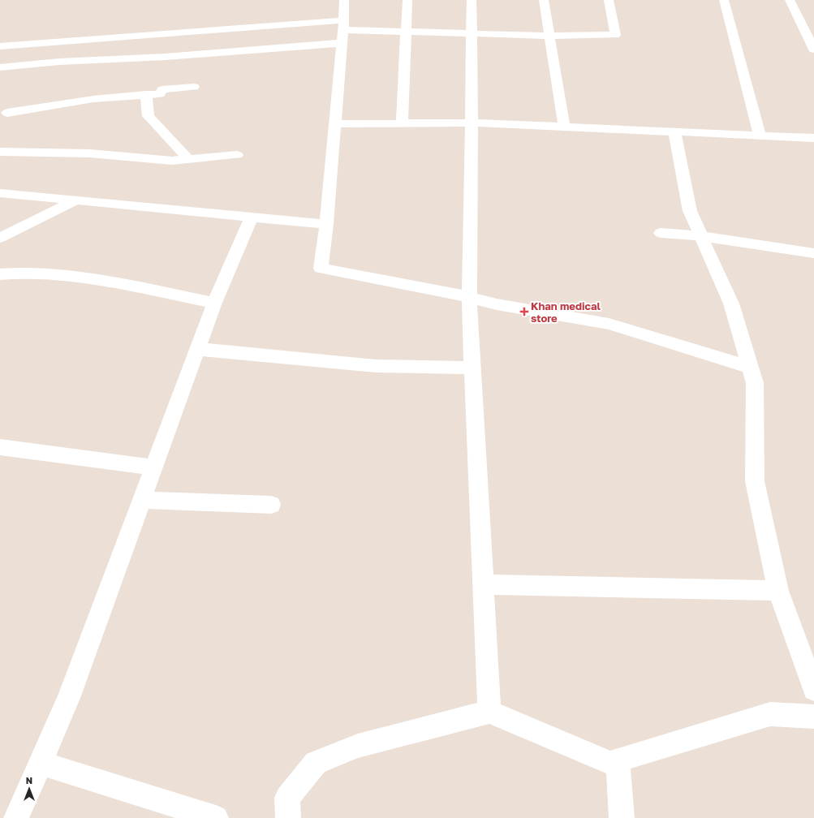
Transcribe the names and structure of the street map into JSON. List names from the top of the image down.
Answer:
{
  "places": {
    "health": ["Khan medical store"]
  },
  "north": "top"
}
